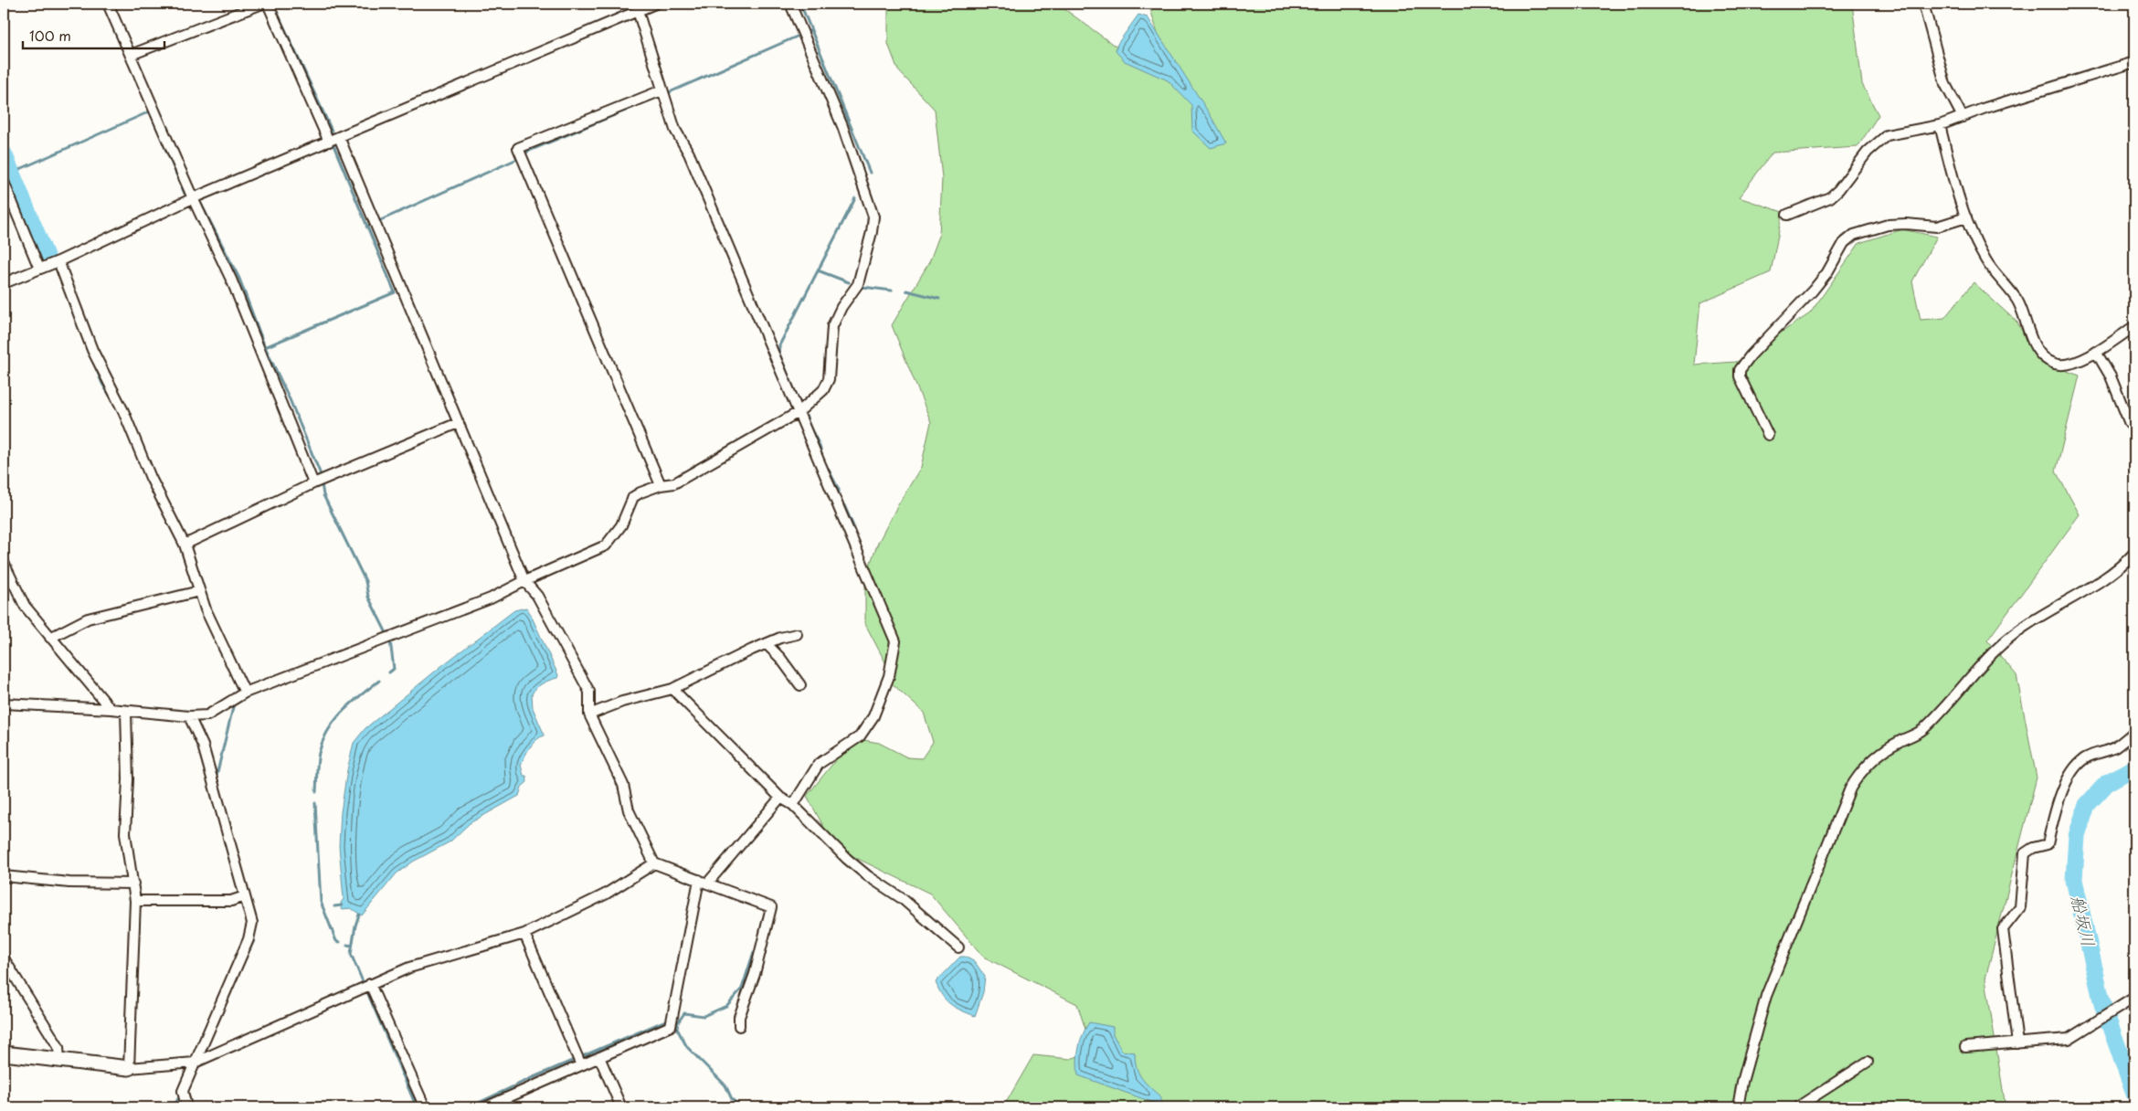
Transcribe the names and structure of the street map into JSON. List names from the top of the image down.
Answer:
{
  "water": ["船坂川"],
  "scale_bar": "100 m"
}
